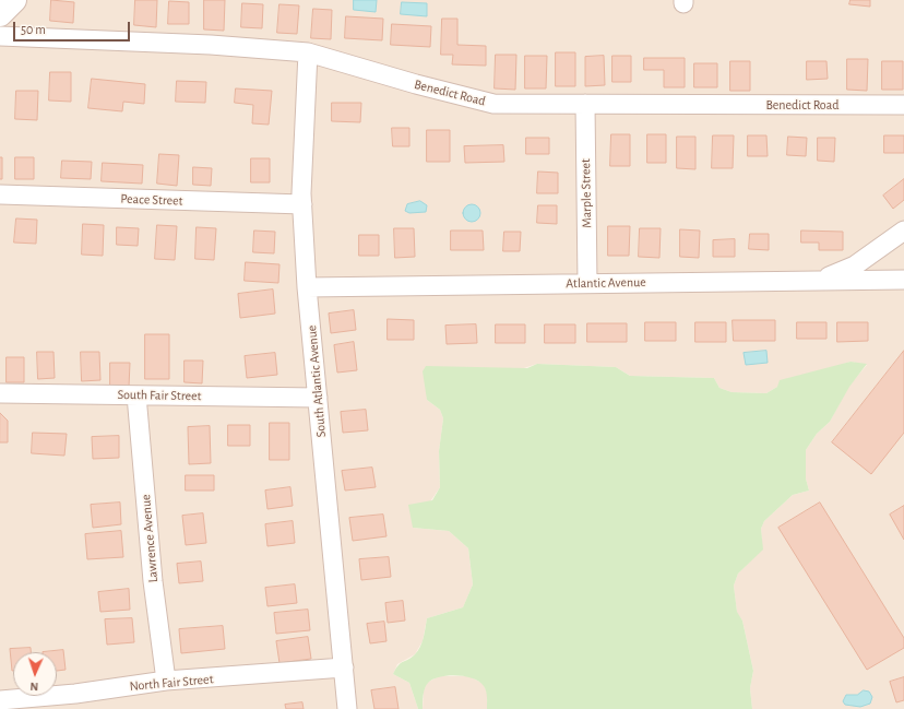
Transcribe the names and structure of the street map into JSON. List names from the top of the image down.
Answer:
{
  "streets": {
    "street": [
      "Benedict Road",
      "Marple Street",
      "Peace Street",
      "Atlantic Avenue",
      "South Atlantic Avenue",
      "South Fair Street",
      "Lawrence Avenue",
      "North Fair Street"
    ]
  },
  "crossings": [
    ["Benedict Road", "Marple Street"],
    ["Benedict Road", "South Atlantic Avenue"],
    ["Marple Street", "Atlantic Avenue"],
    ["Peace Street", "South Atlantic Avenue"],
    ["Atlantic Avenue", "South Atlantic Avenue"],
    ["South Atlantic Avenue", "South Fair Street"],
    ["South Atlantic Avenue", "North Fair Street"],
    ["South Fair Street", "Lawrence Avenue"],
    ["Lawrence Avenue", "North Fair Street"]
  ],
  "scale_bar": "50 m",
  "north": "bottom"
}
